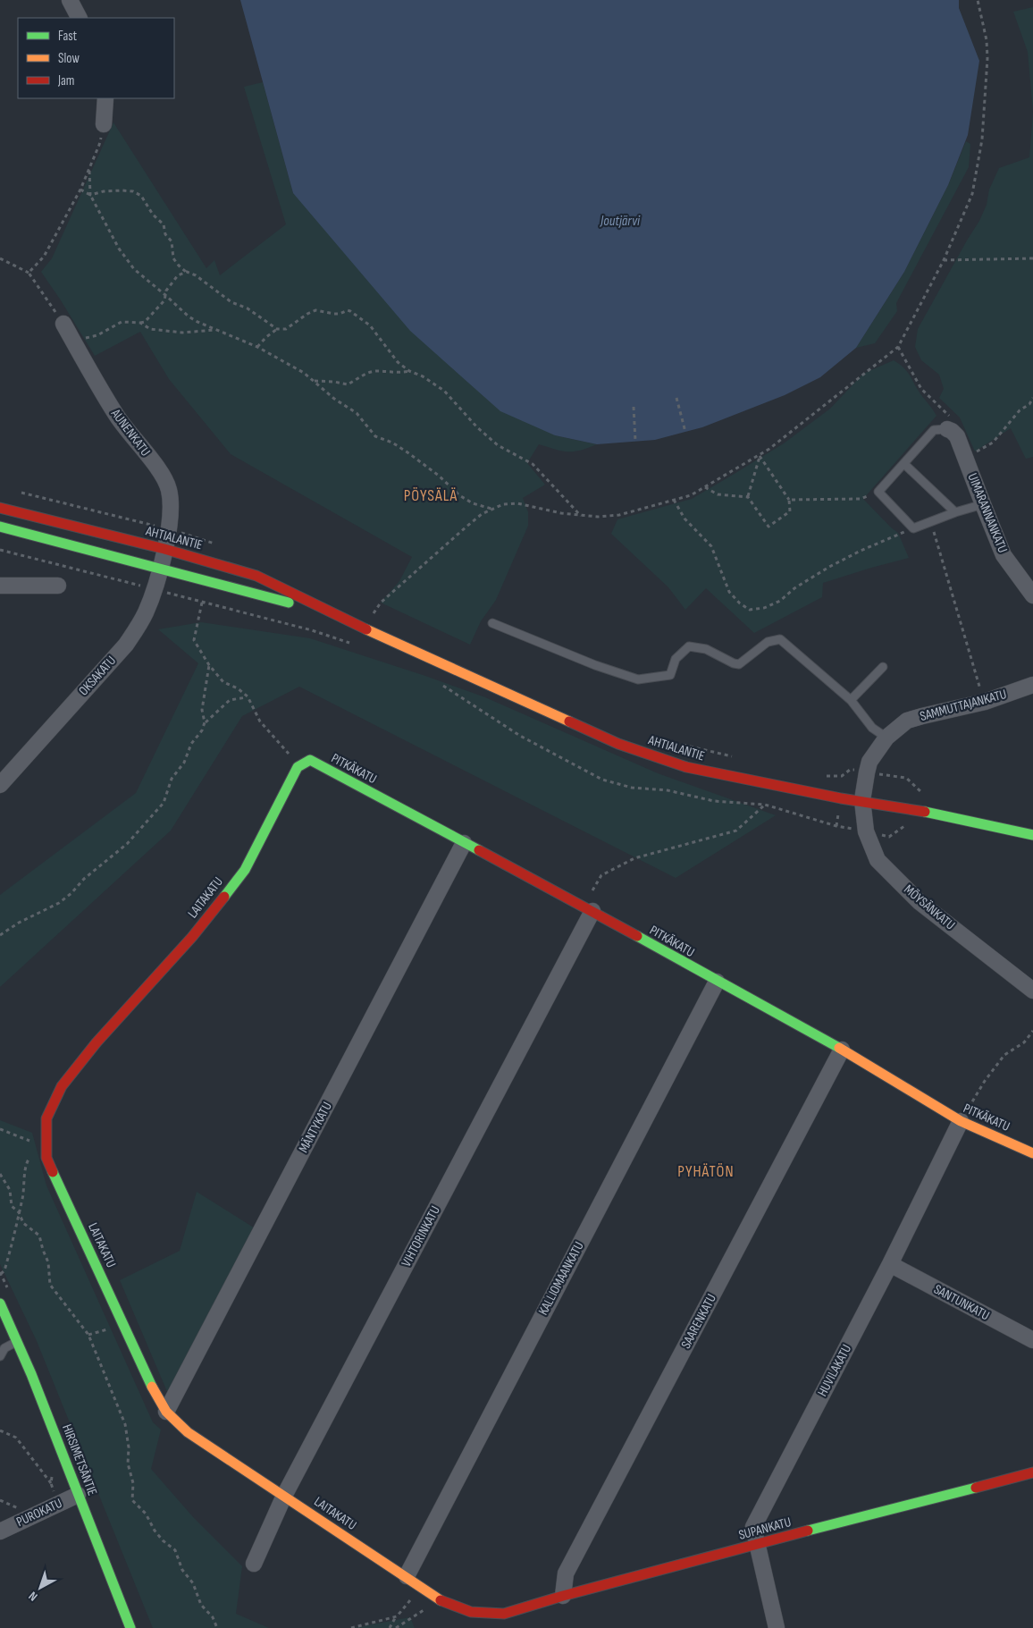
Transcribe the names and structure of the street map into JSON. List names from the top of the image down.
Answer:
{
  "streets": {
    "street": [
      "AUNENKATU",
      "UIMARANNANKATU",
      "AHTIALANTIE",
      "OKSAKATU",
      "SAMMUTTAJANKATU",
      "PITKÄKATU",
      "LAITAKATU",
      "MÖYSÄNKATU",
      "MÄNTYKATU",
      "VIHTORINKATU",
      "KALLIOMAANKATU",
      "SANTUNKATU",
      "SAARENKATU",
      "HUVILAKATU",
      "HIRSIMETSÄNTIE",
      "PUROKATU",
      "SUPANKATU"
    ]
  },
  "crossings": [
    ["AUNENKATU", "AHTIALANTIE"],
    ["AUNENKATU", "OKSAKATU"],
    ["AHTIALANTIE", "OKSAKATU"],
    ["AHTIALANTIE", "SAMMUTTAJANKATU"],
    ["AHTIALANTIE", "MÖYSÄNKATU"],
    ["SAMMUTTAJANKATU", "MÖYSÄNKATU"],
    ["PITKÄKATU", "LAITAKATU"],
    ["PITKÄKATU", "MÄNTYKATU"],
    ["PITKÄKATU", "VIHTORINKATU"],
    ["PITKÄKATU", "KALLIOMAANKATU"],
    ["PITKÄKATU", "SAARENKATU"],
    ["PITKÄKATU", "HUVILAKATU"],
    ["LAITAKATU", "MÄNTYKATU"],
    ["LAITAKATU", "VIHTORINKATU"],
    ["LAITAKATU", "KALLIOMAANKATU"],
    ["LAITAKATU", "SUPANKATU"],
    ["SANTUNKATU", "HUVILAKATU"],
    ["SAARENKATU", "SUPANKATU"],
    ["HUVILAKATU", "SUPANKATU"],
    ["HIRSIMETSÄNTIE", "PUROKATU"]
  ],
  "districts": ["PÖYSÄLÄ", "PYHÄTÖN"],
  "water": ["Joutjärvi"],
  "legend": ["Fast", "Slow", "Jam"],
  "north": "bottom left"
}
